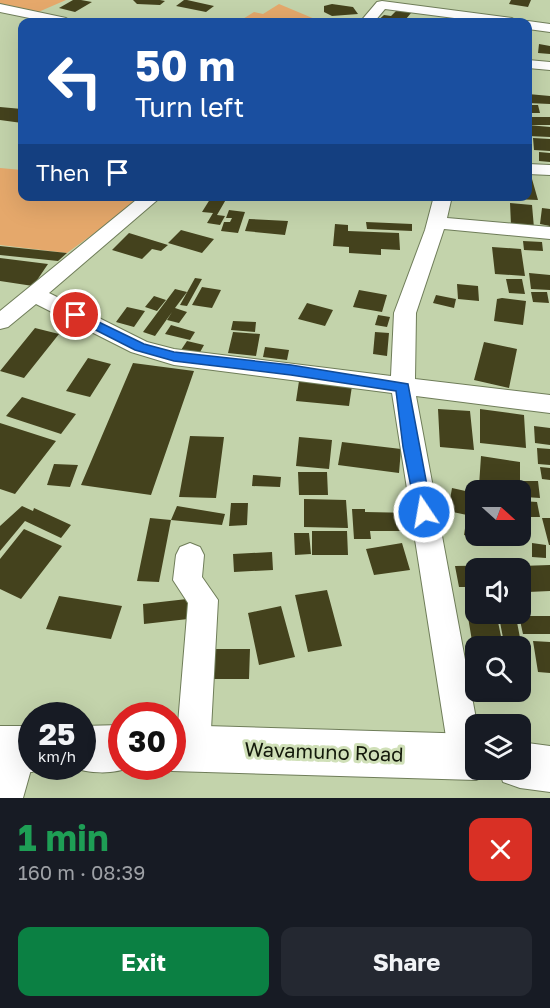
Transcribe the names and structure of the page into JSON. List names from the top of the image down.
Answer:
{
  "streets": {
    "main road": ["Wavamuno Road"]
  },
  "north": "right",
  "page": {
    "turn": ["50 m", "Turn left"],
    "then": "Then",
    "speed": "25 km/h",
    "limit": "30",
    "heading": ["1 min", "160 m · 08:39"],
    "buttons": ["Exit", "Share"]
  }
}
